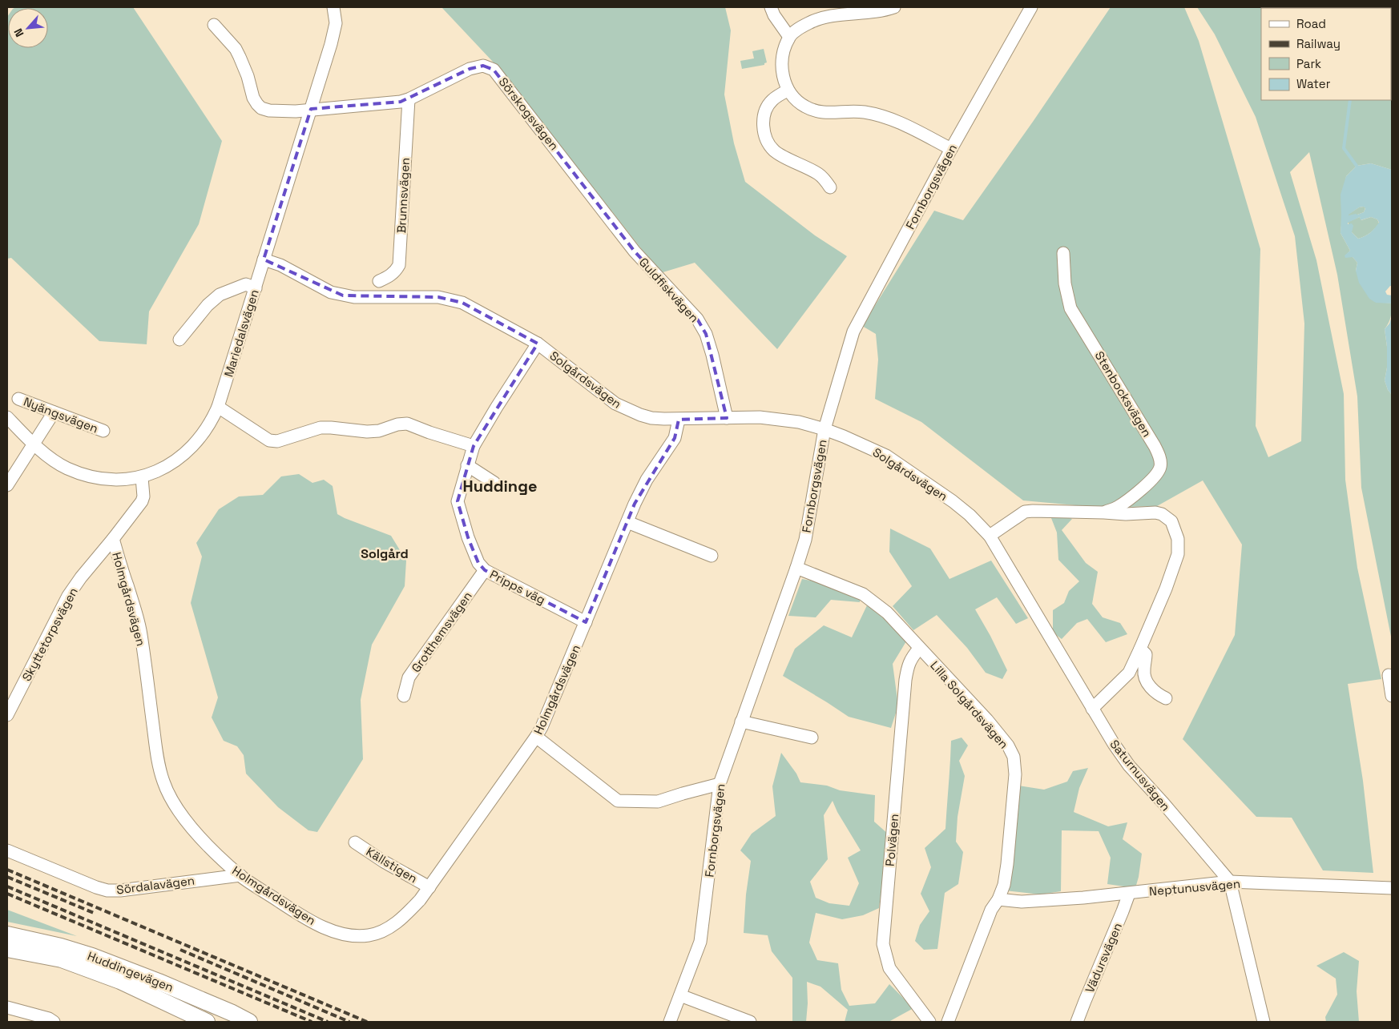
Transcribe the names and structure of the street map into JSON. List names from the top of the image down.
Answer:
{
  "streets": {
    "main road": ["Huddingevägen"],
    "street": [
      "Sörskogsvägen",
      "Fornborgsvägen",
      "Brunnsvägen",
      "Guldfiskvägen",
      "Mariedalsvägen",
      "Solgårdsvägen",
      "Stenbocksvägen",
      "Nyängsvägen",
      "Pripps väg",
      "Holmgårdsvägen",
      "Grotthemsvägen",
      "Skyttetorpsvägen",
      "Lilla Solgårdsvägen",
      "Saturnusvägen",
      "Polvägen",
      "Källstigen",
      "Sördalavägen",
      "Neptunusvägen",
      "Vädursvägen"
    ]
  },
  "crossings": [
    ["Sörskogsvägen", "Brunnsvägen"],
    ["Sörskogsvägen", "Guldfiskvägen"],
    ["Sörskogsvägen", "Mariedalsvägen"],
    ["Fornborgsvägen", "Solgårdsvägen"],
    ["Fornborgsvägen", "Lilla Solgårdsvägen"],
    ["Guldfiskvägen", "Solgårdsvägen"],
    ["Mariedalsvägen", "Solgårdsvägen"],
    ["Mariedalsvägen", "Skyttetorpsvägen"],
    ["Solgårdsvägen", "Stenbocksvägen"],
    ["Solgårdsvägen", "Pripps väg"],
    ["Solgårdsvägen", "Holmgårdsvägen"],
    ["Solgårdsvägen", "Saturnusvägen"],
    ["Stenbocksvägen", "Saturnusvägen"],
    ["Pripps väg", "Holmgårdsvägen"],
    ["Pripps väg", "Grotthemsvägen"],
    ["Holmgårdsvägen", "Skyttetorpsvägen"],
    ["Holmgårdsvägen", "Källstigen"],
    ["Holmgårdsvägen", "Sördalavägen"],
    ["Lilla Solgårdsvägen", "Polvägen"],
    ["Lilla Solgårdsvägen", "Neptunusvägen"],
    ["Saturnusvägen", "Neptunusvägen"],
    ["Neptunusvägen", "Vädursvägen"]
  ],
  "districts": ["Huddinge", "Solgård"],
  "legend": [
    "Road",
    "Railway",
    "Park",
    "Water"
  ],
  "north": "bottom left"
}
